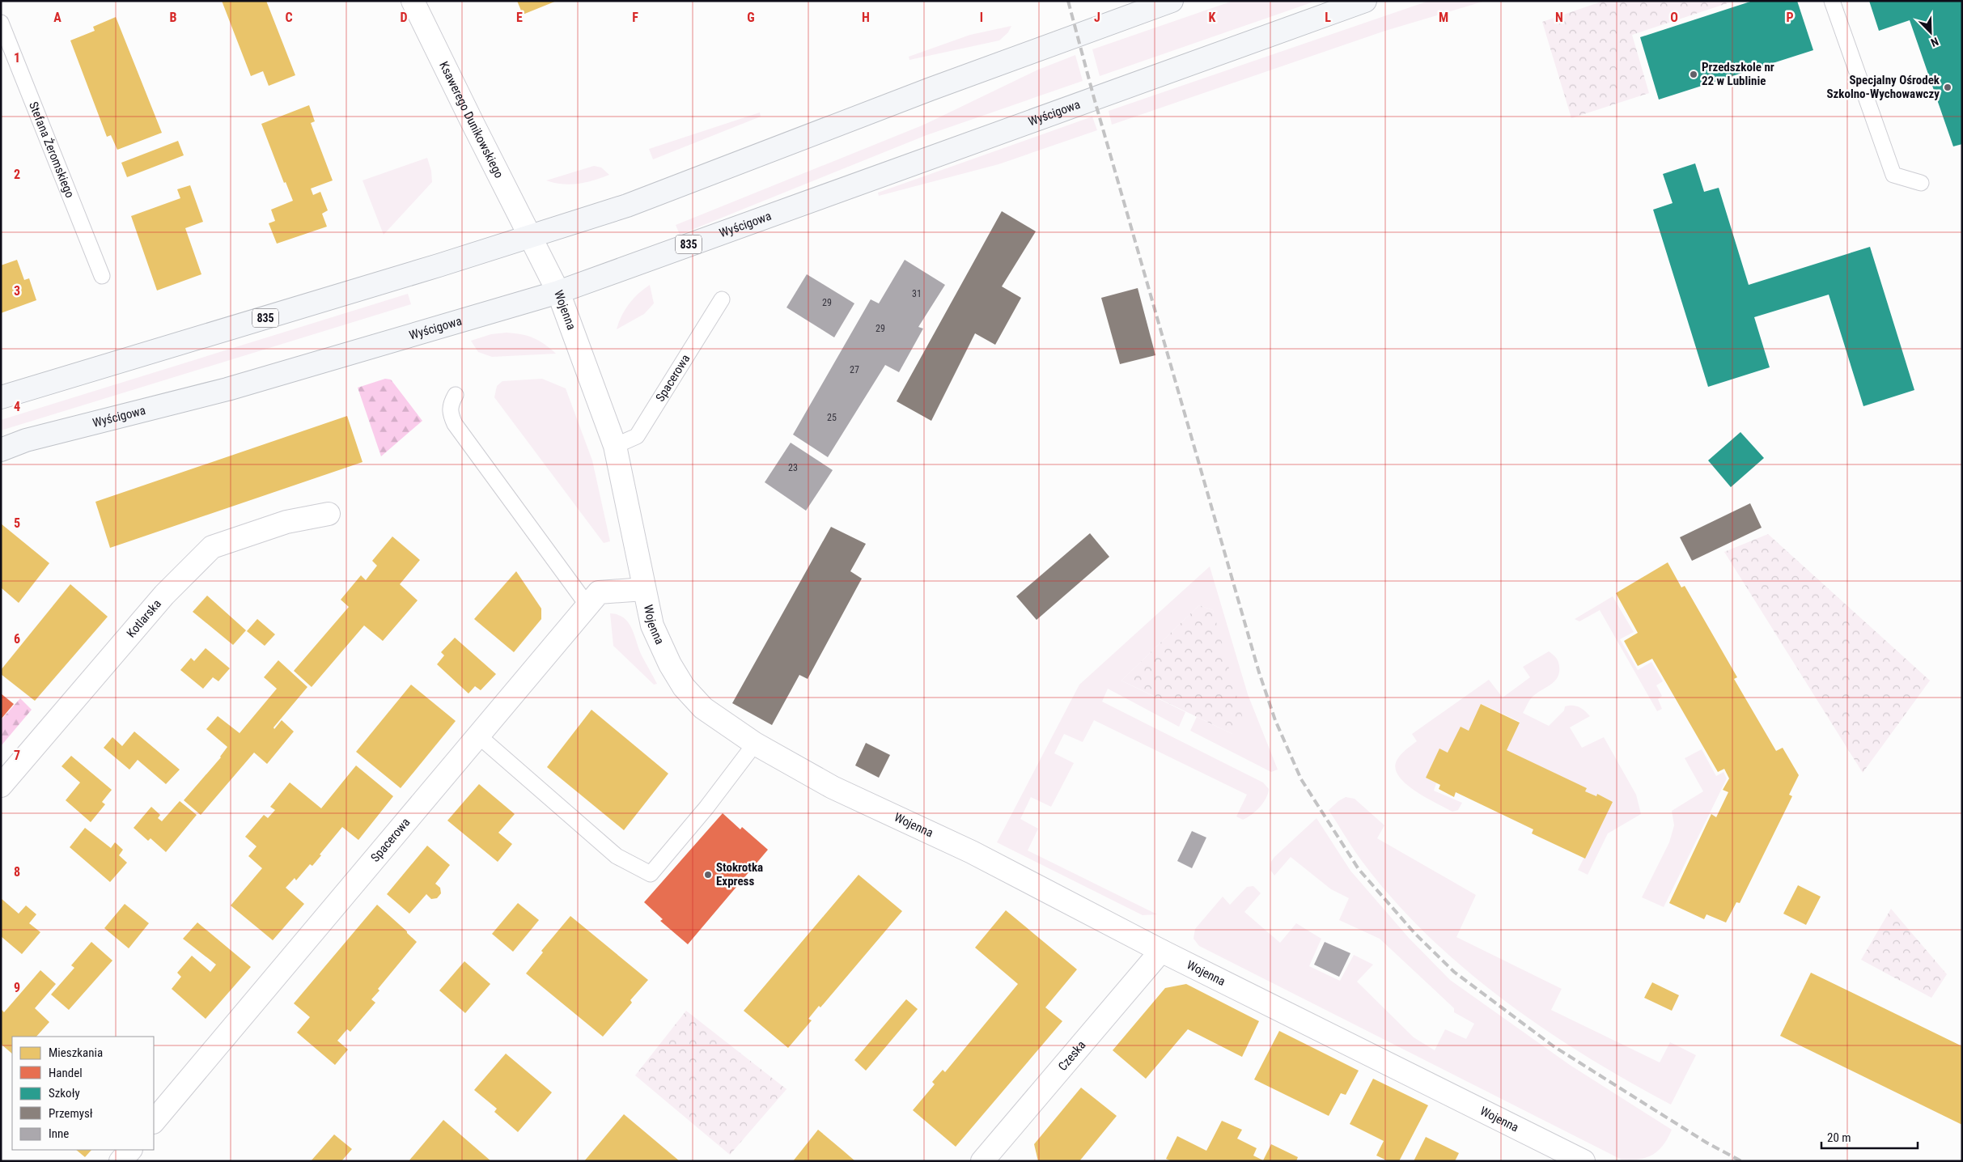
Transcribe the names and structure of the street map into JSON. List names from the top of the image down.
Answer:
{
  "streets": {
    "main road": ["Wyścigowa", "835"],
    "street": [
      "Ksawerego Dunikowskiego",
      "Wojenna",
      "Spacerowa",
      "Kotlarska",
      "Czeska"
    ],
    "lane": ["Stefana Żeromskiego"]
  },
  "crossings": [
    ["Wyścigowa", "Wojenna"],
    ["Ksawerego Dunikowskiego", "835"],
    ["Ksawerego Dunikowskiego", "Wojenna"],
    ["835", "Wojenna"],
    ["Wojenna", "Spacerowa"],
    ["Wojenna", "Czeska"]
  ],
  "places": ["Przedszkole nr 22 w Lublinie", "Specjalny Ośrodek Szkolno-Wychowawczy", "Stokrotka Express"],
  "house_numbers": [
    "31",
    "29",
    "29",
    "27",
    "25",
    "23"
  ],
  "legend": [
    "Mieszkania",
    "Handel",
    "Szkoły",
    "Przemysł",
    "Inne"
  ],
  "scale_bar": "20 m",
  "north": "bottom right",
  "grid": {
    "columns": [
      "A",
      "B",
      "C",
      "D",
      "E",
      "F",
      "G",
      "H",
      "I",
      "J",
      "K",
      "L",
      "M",
      "N",
      "O",
      "P"
    ],
    "rows": [
      "1",
      "2",
      "3",
      "4",
      "5",
      "6",
      "7",
      "8",
      "9"
    ]
  }
}
